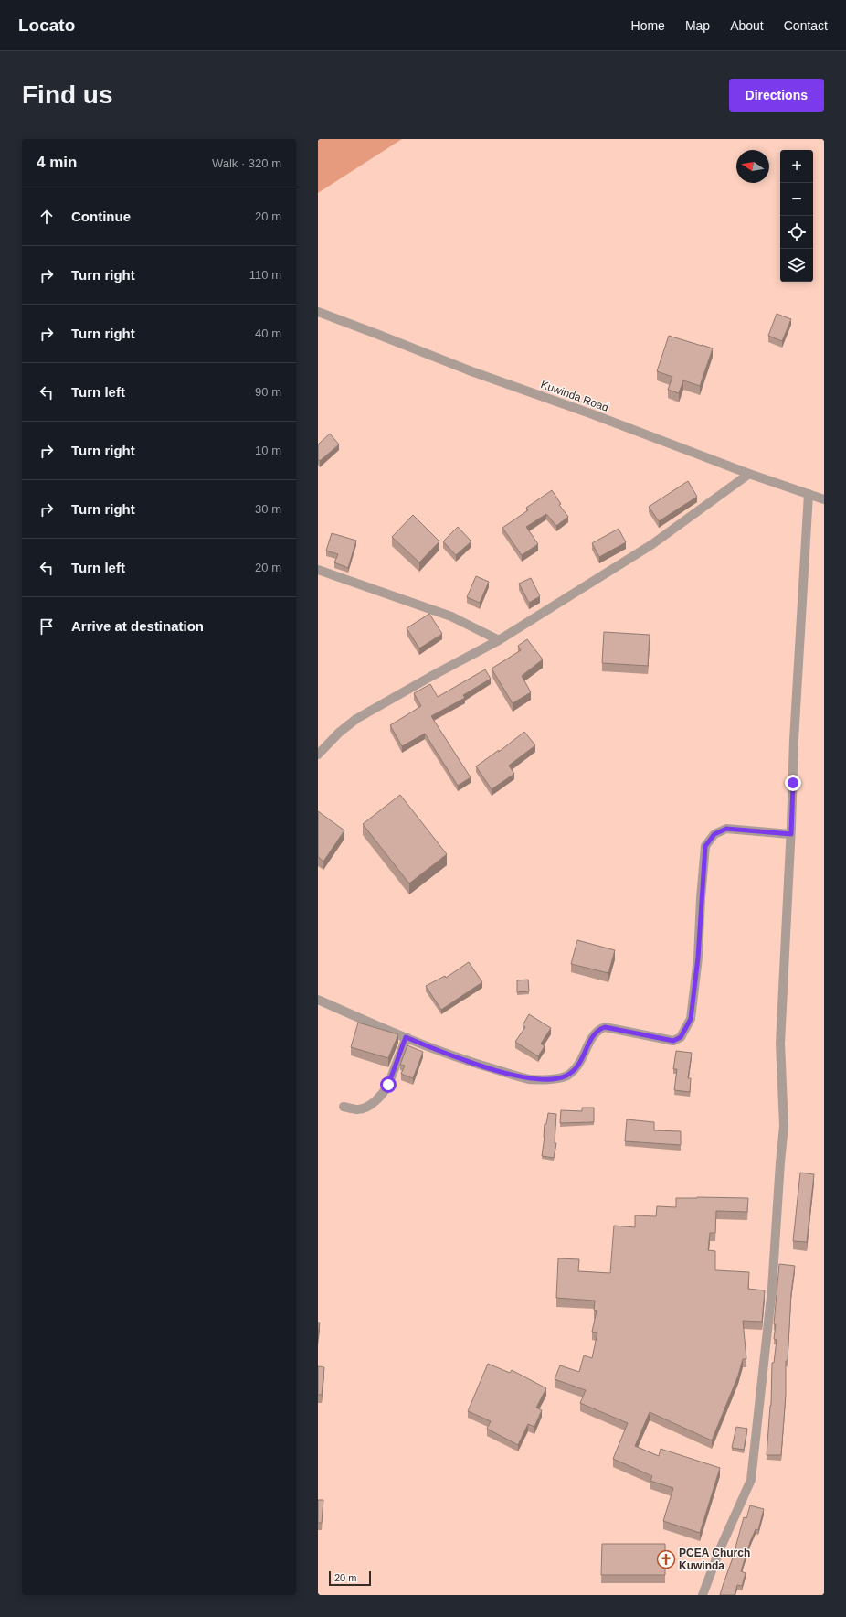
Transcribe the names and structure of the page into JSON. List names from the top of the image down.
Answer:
{
  "streets": {
    "street": ["Kuwinda Road"]
  },
  "places": {
    "church": ["PCEA Church Kuwinda"]
  },
  "scale_bar": "20 m",
  "north": "left",
  "page": {
    "header": "Locato",
    "nav": [
      "Home",
      "Map",
      "About",
      "Contact"
    ],
    "buttons": "Directions",
    "title": "Find us",
    "heading": ["4 min", "Walk · 320 m"],
    "map_buttons": ["+", "−"],
    "list": [
      ["Continue", "20 m"],
      ["Turn right", "110 m"],
      ["Turn right", "40 m"],
      ["Turn left", "90 m"],
      ["Turn right", "10 m"],
      ["Turn right", "30 m"],
      ["Turn left", "20 m"],
      "Arrive at destination"
    ],
    "scale": "20 m"
  }
}
